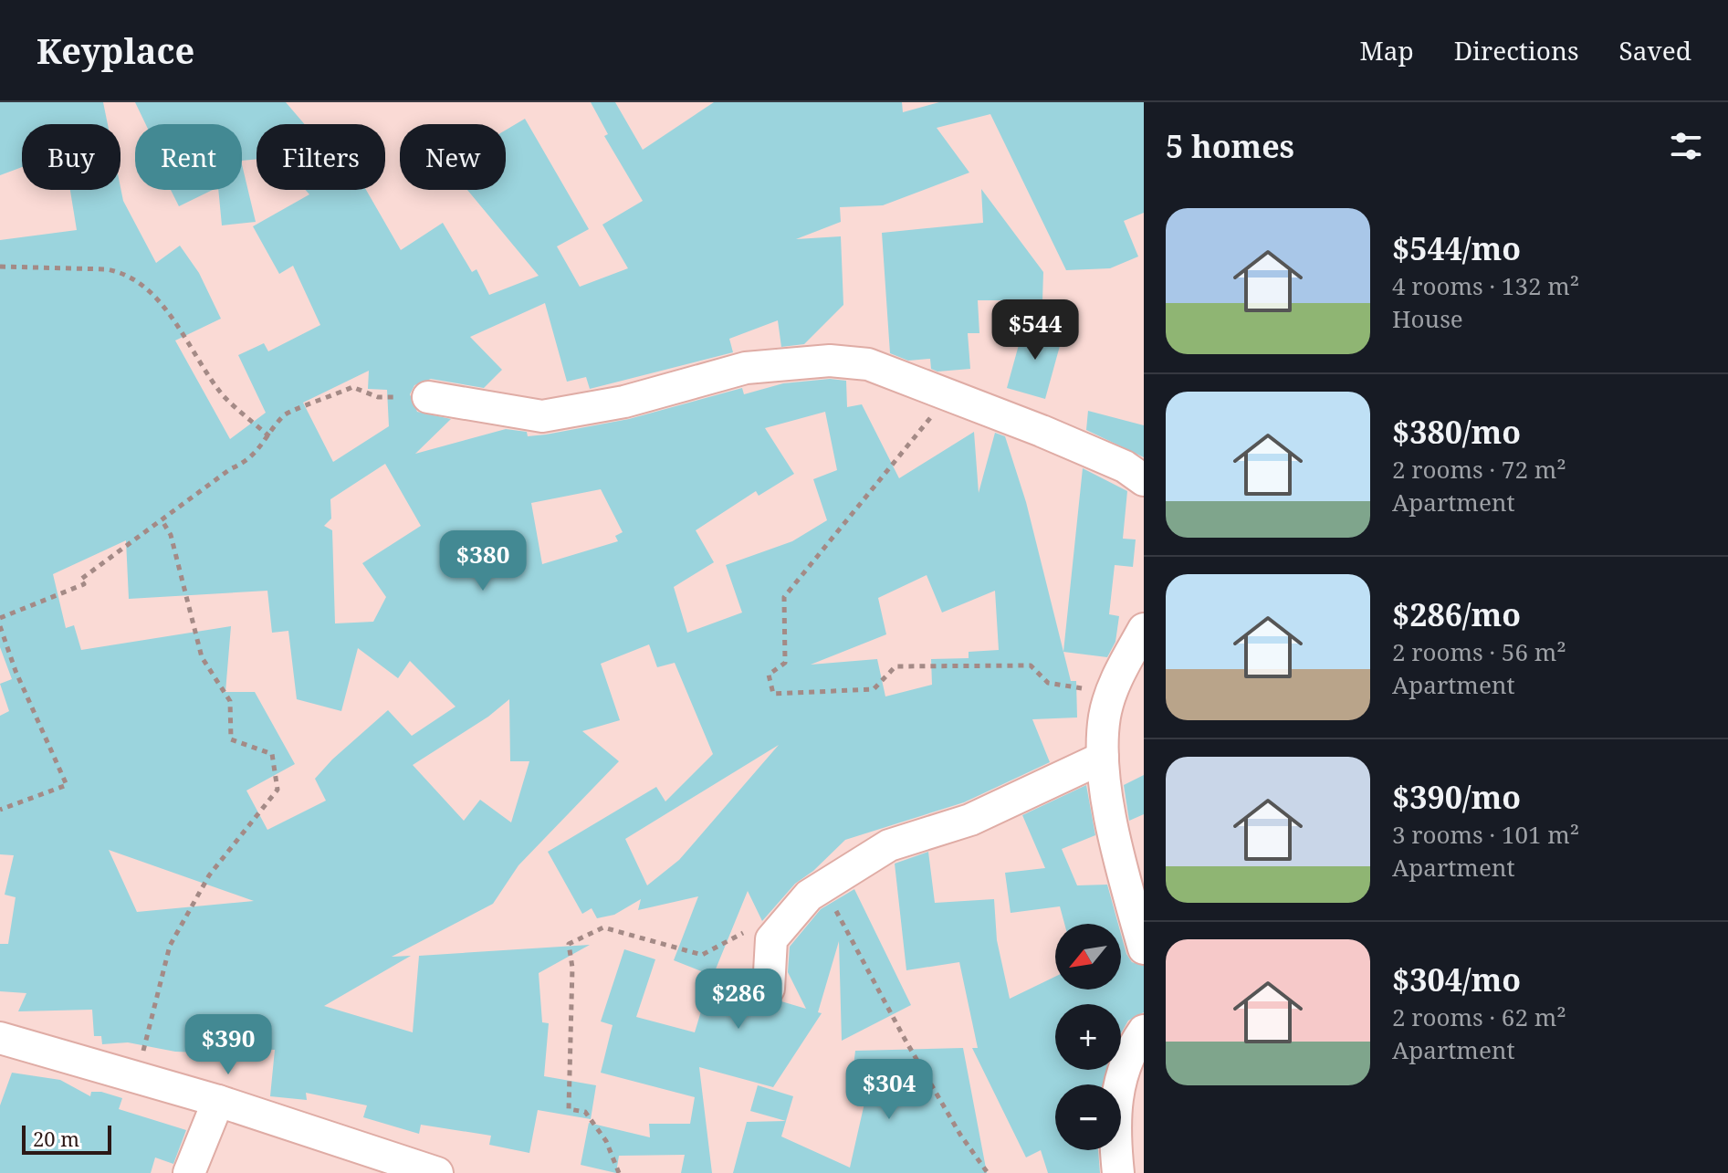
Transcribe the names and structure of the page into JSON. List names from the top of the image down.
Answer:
{
  "scale_bar": "20 m",
  "north": "bottom left",
  "page": {
    "header": "Keyplace",
    "nav": ["Map", "Directions", "Saved"],
    "heading": "5 homes",
    "chip": [
      "Buy",
      "Rent",
      "Filters",
      "New"
    ],
    "list": [
      {
        "name": "$544/mo",
        "note": "4 rooms · 132 m² · House"
      },
      {
        "name": "$380/mo",
        "note": "2 rooms · 72 m² · Apartment"
      },
      {
        "name": "$286/mo",
        "note": "2 rooms · 56 m² · Apartment"
      },
      {
        "name": "$390/mo",
        "note": "3 rooms · 101 m² · Apartment"
      },
      {
        "name": "$304/mo",
        "note": "2 rooms · 62 m² · Apartment"
      }
    ],
    "price": [
      "$544",
      "$380",
      "$286",
      "$390",
      "$304"
    ],
    "map_buttons": ["+", "−"],
    "scale": "20 m"
  }
}
